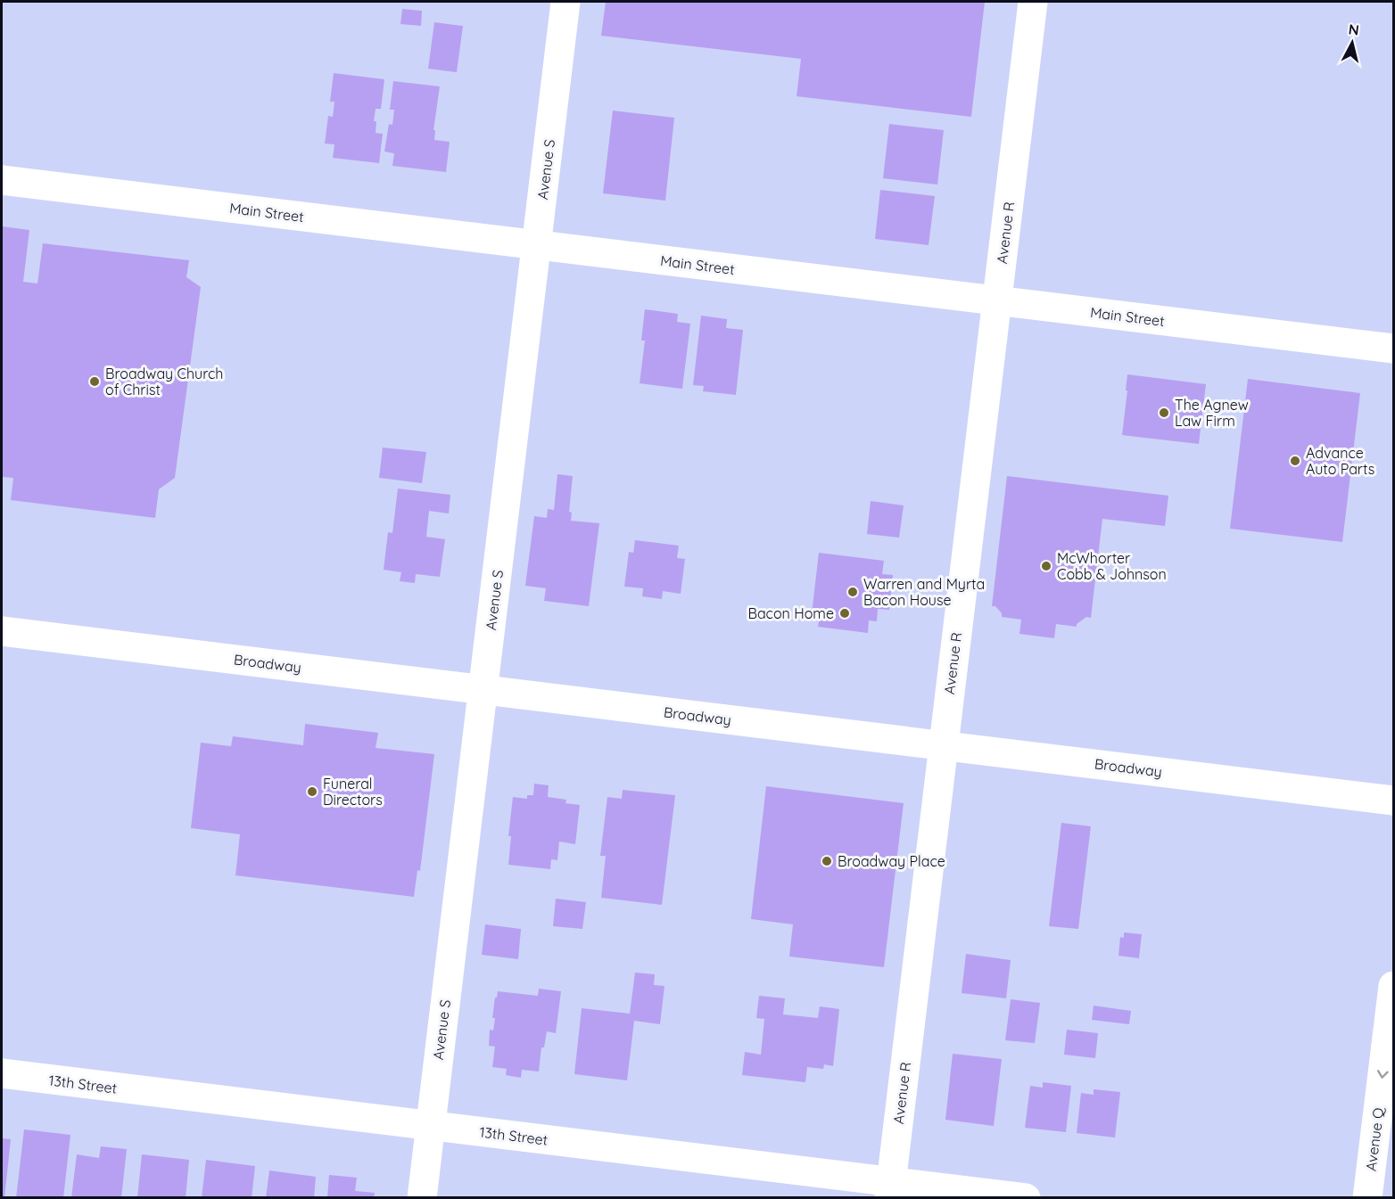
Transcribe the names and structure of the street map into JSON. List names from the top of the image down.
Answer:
{
  "streets": {
    "main road": [
      "Avenue S",
      "Main Street",
      "Avenue R",
      "Broadway",
      "13th Street",
      "Avenue Q"
    ]
  },
  "crossings": [
    ["Avenue S", "Main Street"],
    ["Avenue S", "Broadway"],
    ["Avenue S", "13th Street"],
    ["Main Street", "Avenue R"],
    ["Avenue R", "Broadway"],
    ["Avenue R", "13th Street"]
  ],
  "one_way": ["Avenue Q"],
  "places": [
    "Broadway Church of Christ",
    "The Agnew Law Firm",
    "Advance Auto Parts",
    "McWhorter Cobb & Johnson",
    "Warren and Myrta Bacon House",
    "Bacon Home",
    "Funeral Directors",
    "Broadway Place"
  ],
  "north": "top"
}
